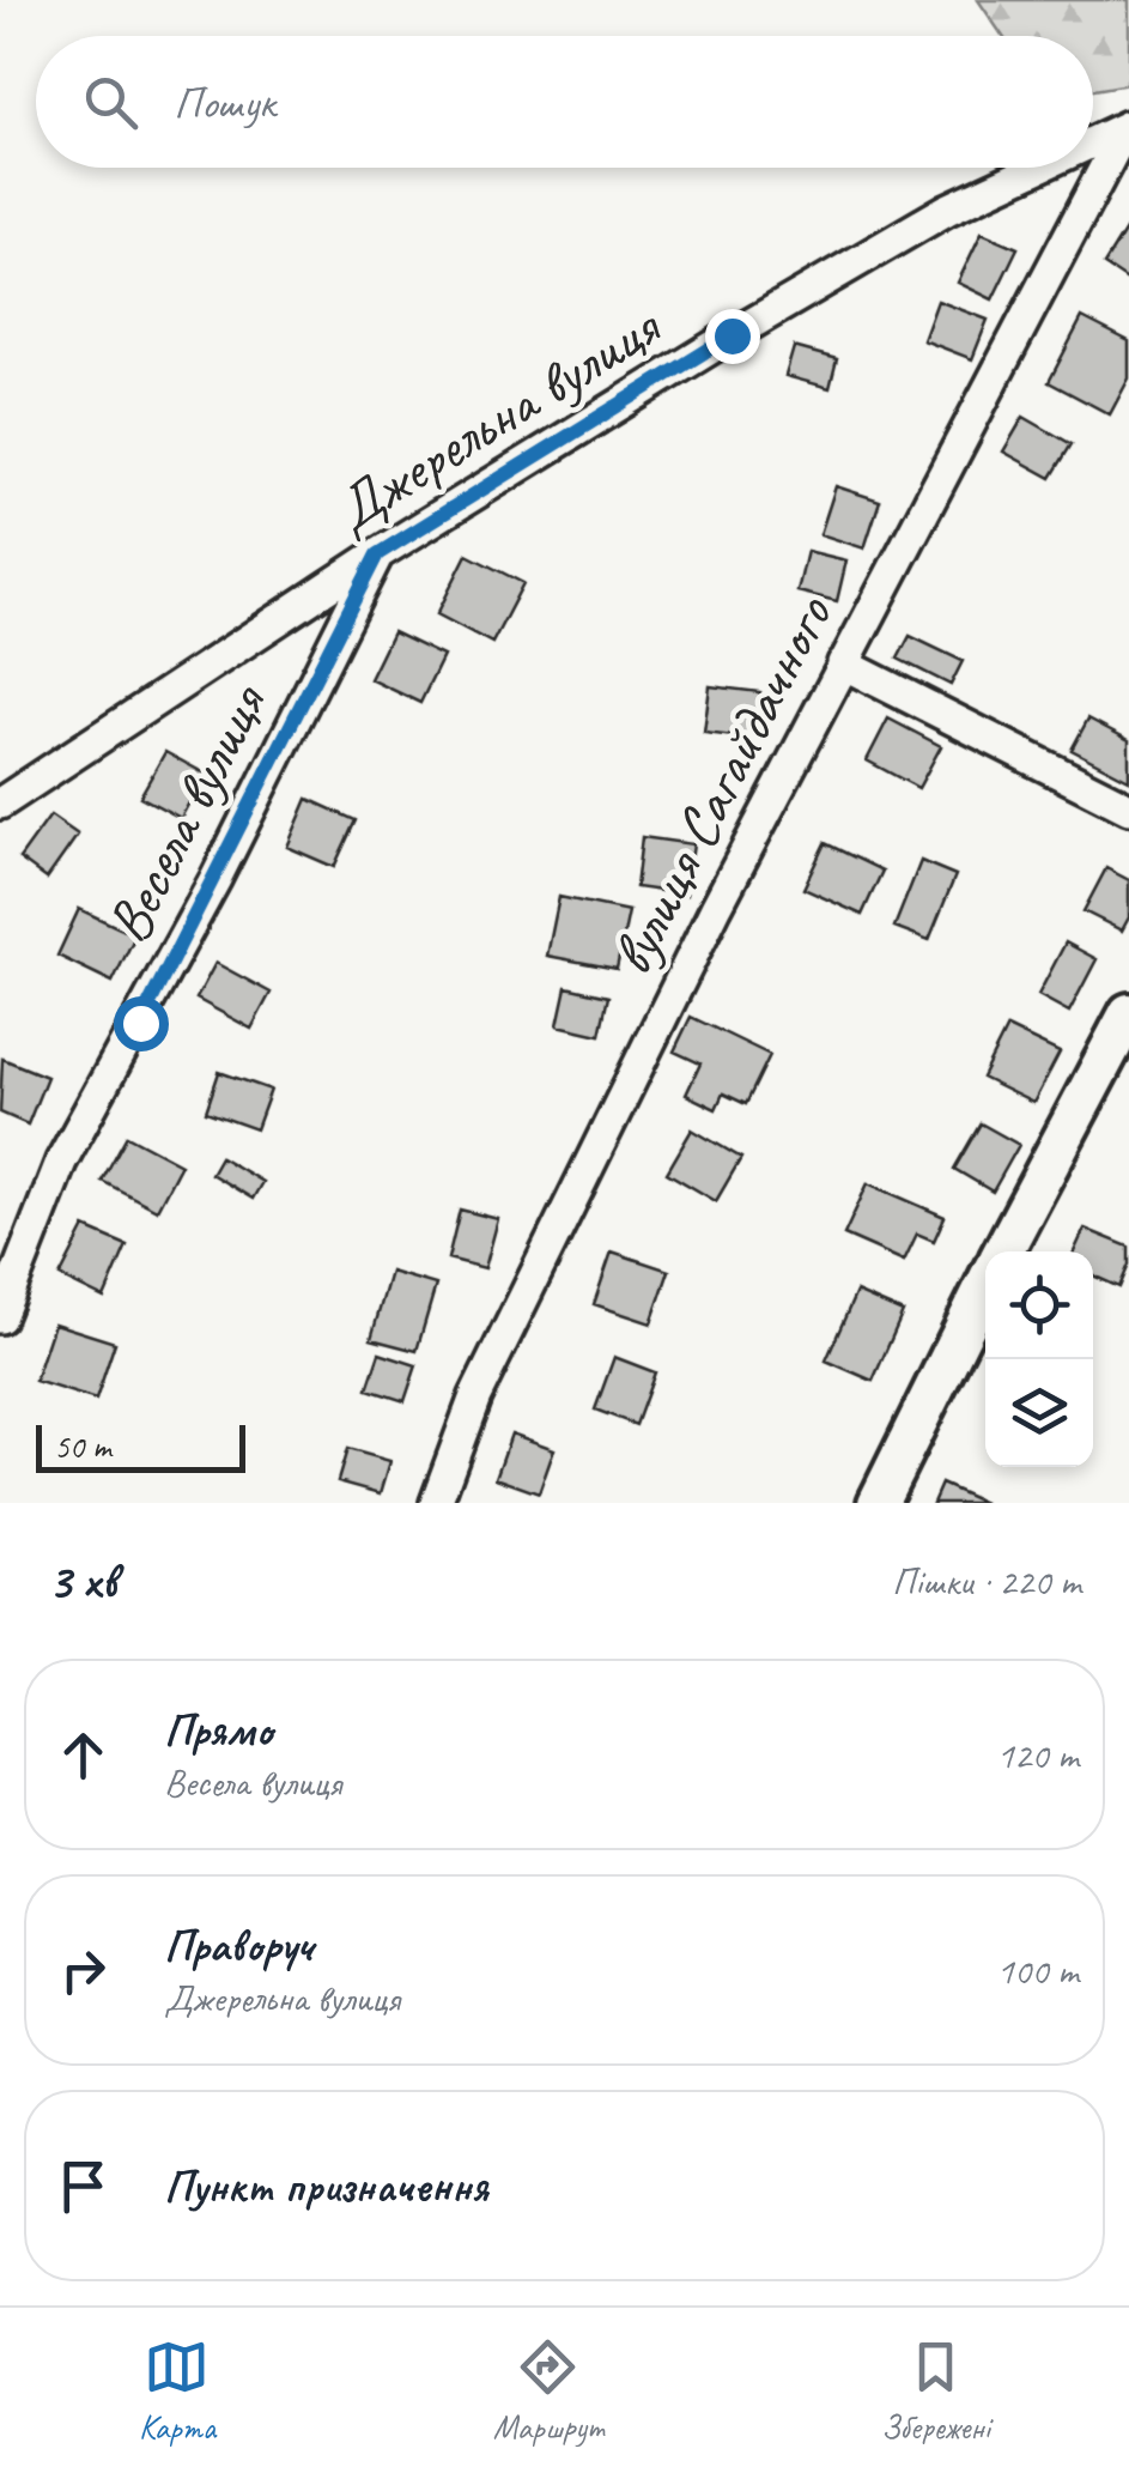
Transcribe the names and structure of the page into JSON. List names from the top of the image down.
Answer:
{
  "streets": {
    "street": ["Джерельна вулиця", "вулиця Сагайдачного", "Весела вулиця"]
  },
  "crossings": [
    ["Джерельна вулиця", "вулиця Сагайдачного"],
    ["Джерельна вулиця", "Весела вулиця"]
  ],
  "scale_bar": "50 m",
  "page": {
    "search": "Пошук",
    "scale": "50 m",
    "heading": ["3 хв", "Пішки · 220 m"],
    "list": [
      ["Прямо", "Весела вулиця", "120 m"],
      ["Праворуч", "Джерельна вулиця", "100 m"],
      "Пункт призначення"
    ],
    "nav": ["Карта", "Маршрут", "Збережені"]
  }
}
